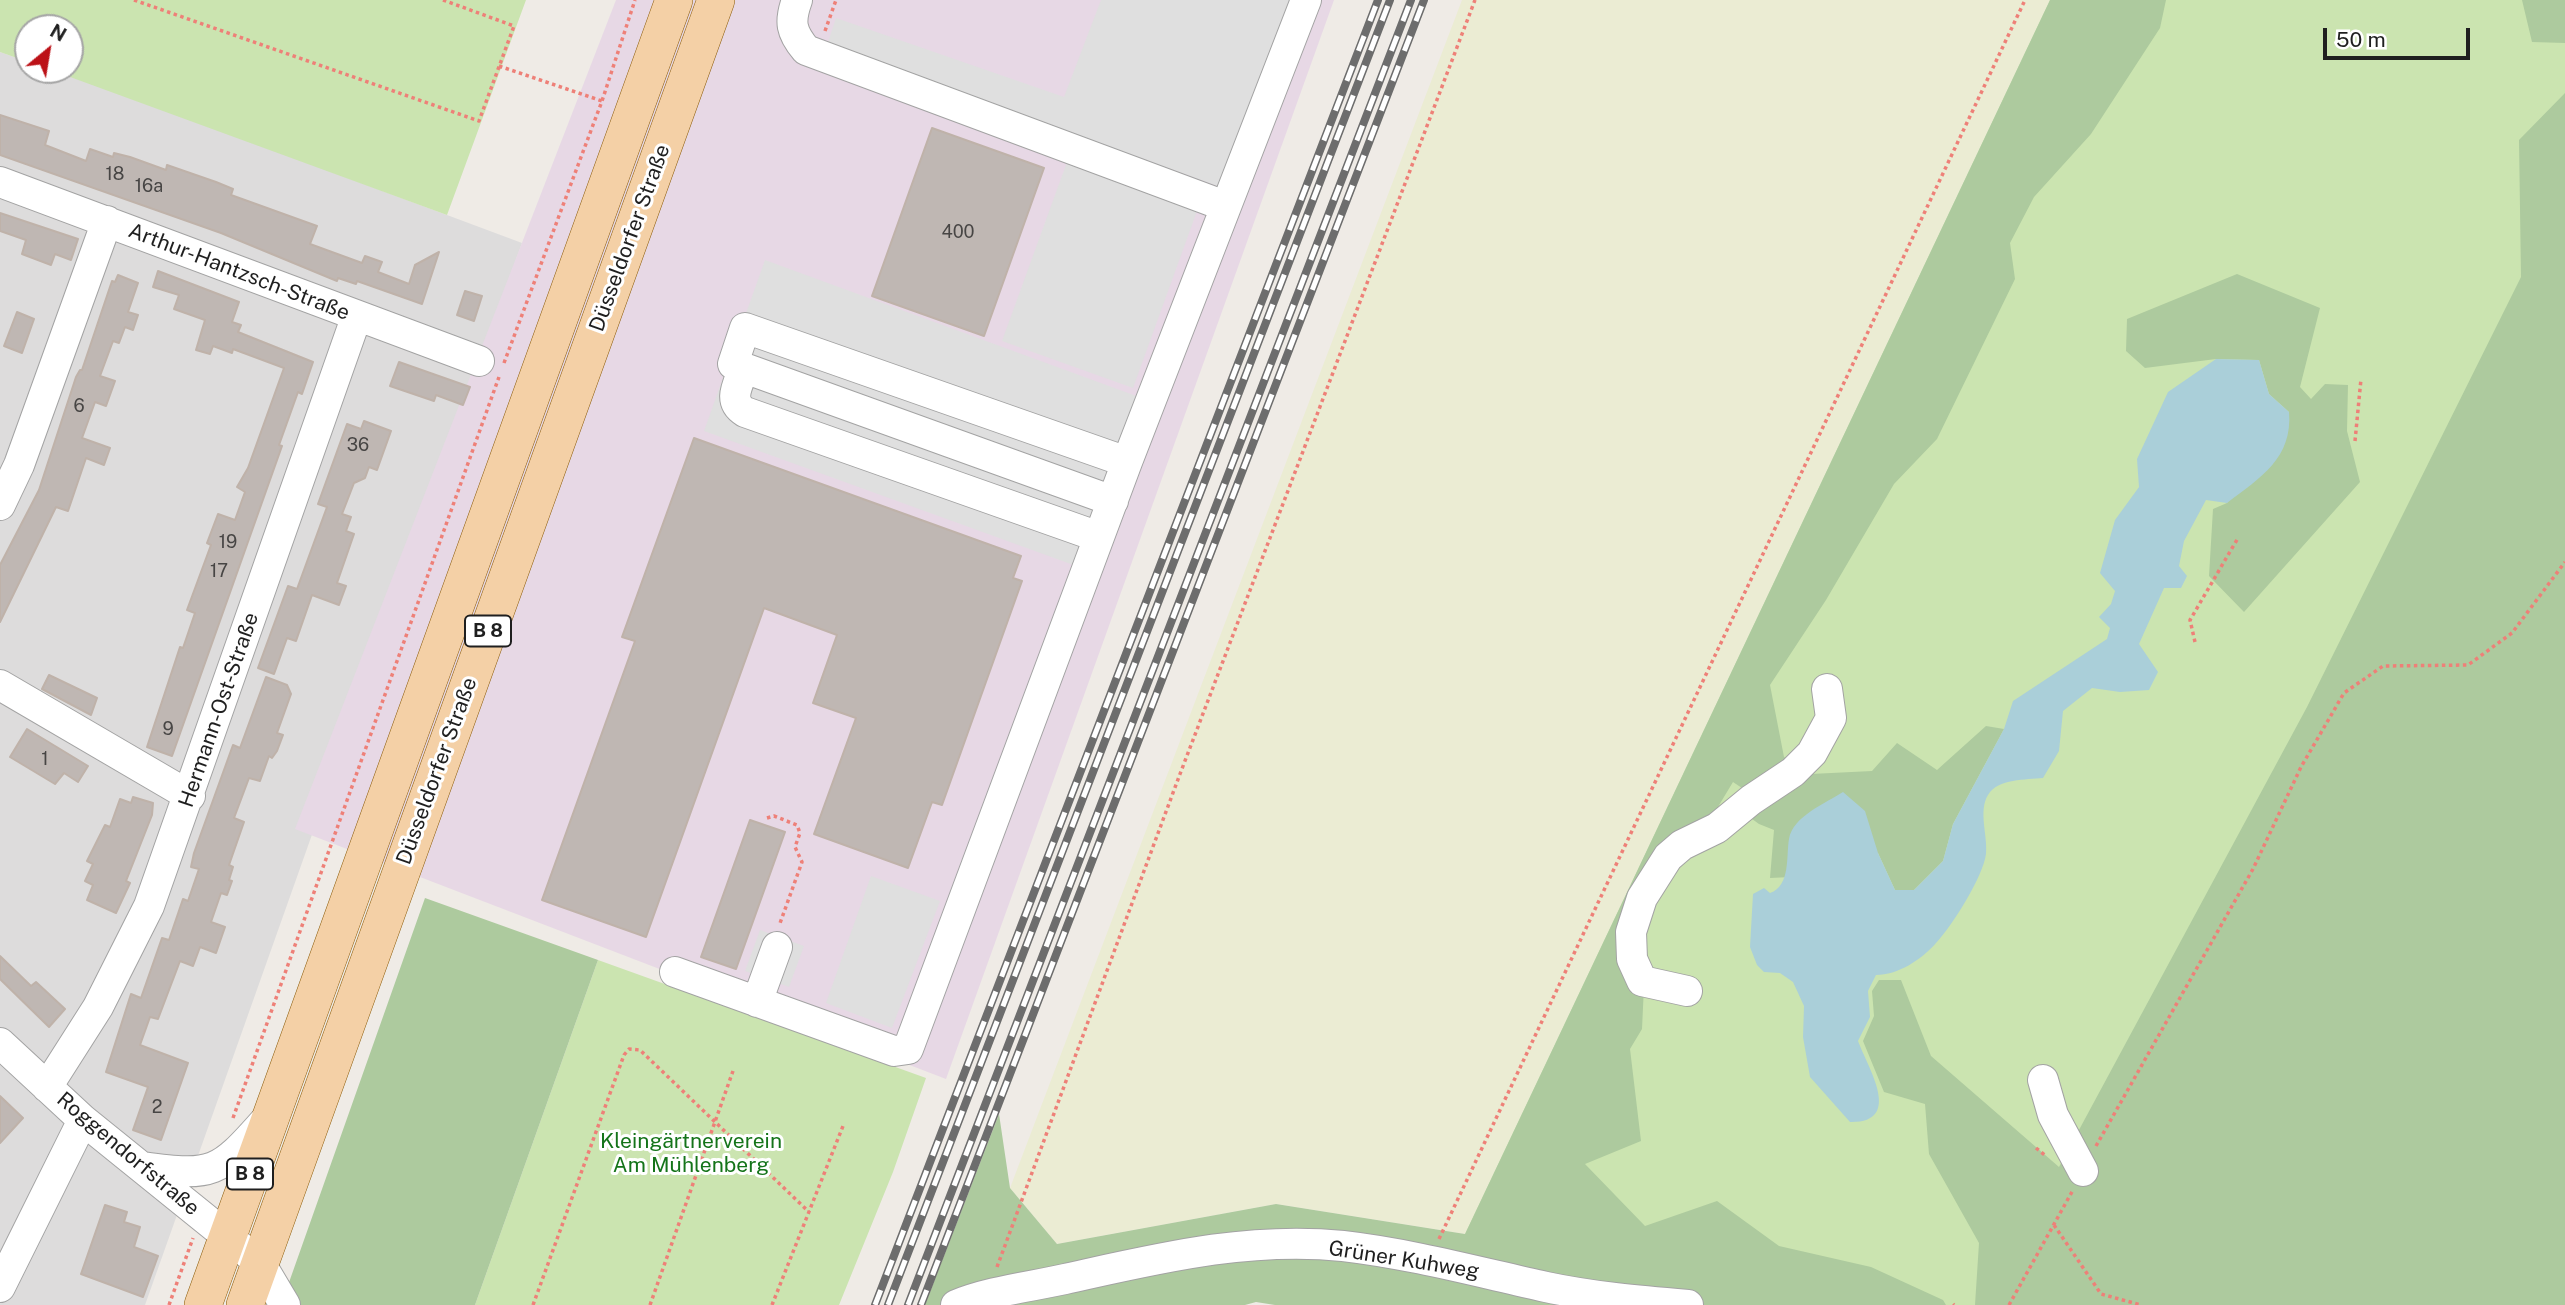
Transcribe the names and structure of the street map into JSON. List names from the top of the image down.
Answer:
{
  "streets": {
    "main road": ["Düsseldorfer Straße", "B 8"],
    "street": [
      "Arthur-Hantzsch-Straße",
      "Hermann-Ost-Straße",
      "Roggendorfstraße",
      "Grüner Kuhweg"
    ]
  },
  "crossings": [
    ["Düsseldorfer Straße", "Roggendorfstraße"],
    ["Arthur-Hantzsch-Straße", "Hermann-Ost-Straße"],
    ["Hermann-Ost-Straße", "Roggendorfstraße"]
  ],
  "parks": ["Kleingärtnerverein Am Mühlenberg"],
  "house_numbers": [
    "18",
    "16a",
    "400",
    "6",
    "36",
    "19",
    "17",
    "9",
    "1",
    "2"
  ],
  "scale_bar": "50 m",
  "north": "top right"
}
